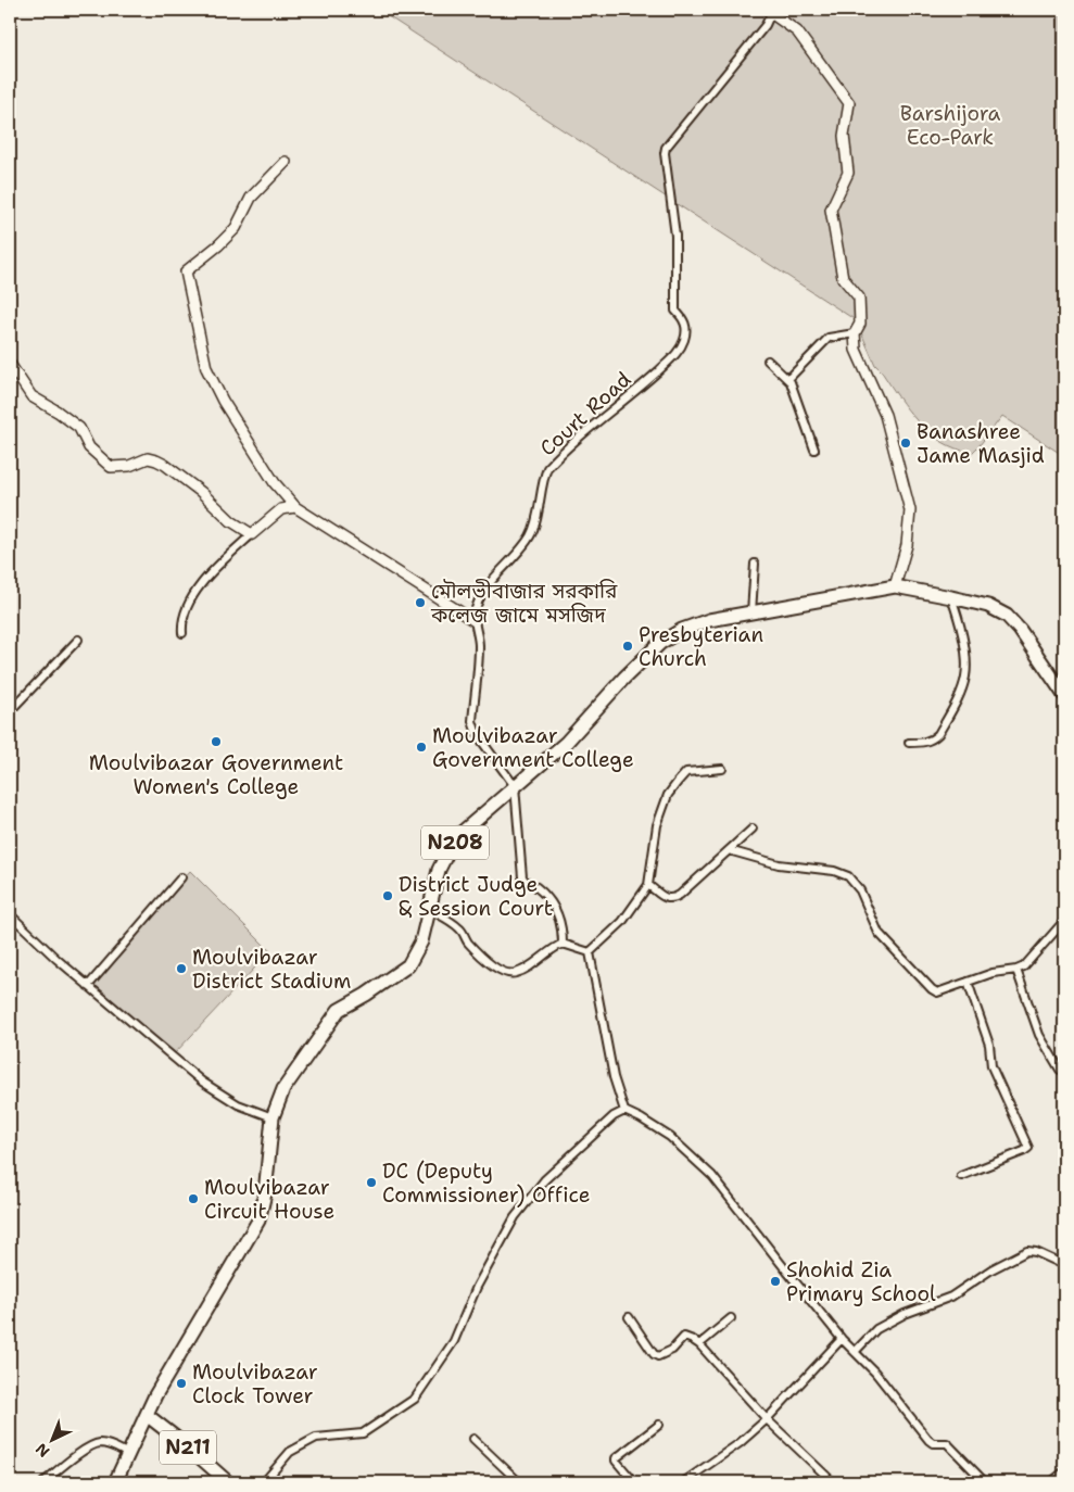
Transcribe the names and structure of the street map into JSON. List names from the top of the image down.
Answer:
{
  "streets": {
    "highway": ["N208", "N211"],
    "street": ["Court Road"]
  },
  "crossings": [
    ["Court Road", "N208"],
    ["N208", "N211"]
  ],
  "parks": ["Barshijora Eco-Park"],
  "places": [
    "Banashree Jame Masjid",
    "মৌলভীবাজার সরকারি কলেজ জামে মসজিদ",
    "Presbyterian Church",
    "Moulvibazar Government Women's College",
    "Moulvibazar Government College",
    "District Judge & Session Court",
    "Moulvibazar District Stadium",
    "DC (Deputy Commissioner) Office",
    "Moulvibazar Circuit House",
    "Shohid Zia Primary School",
    "Moulvibazar Clock Tower"
  ],
  "north": "bottom left"
}
